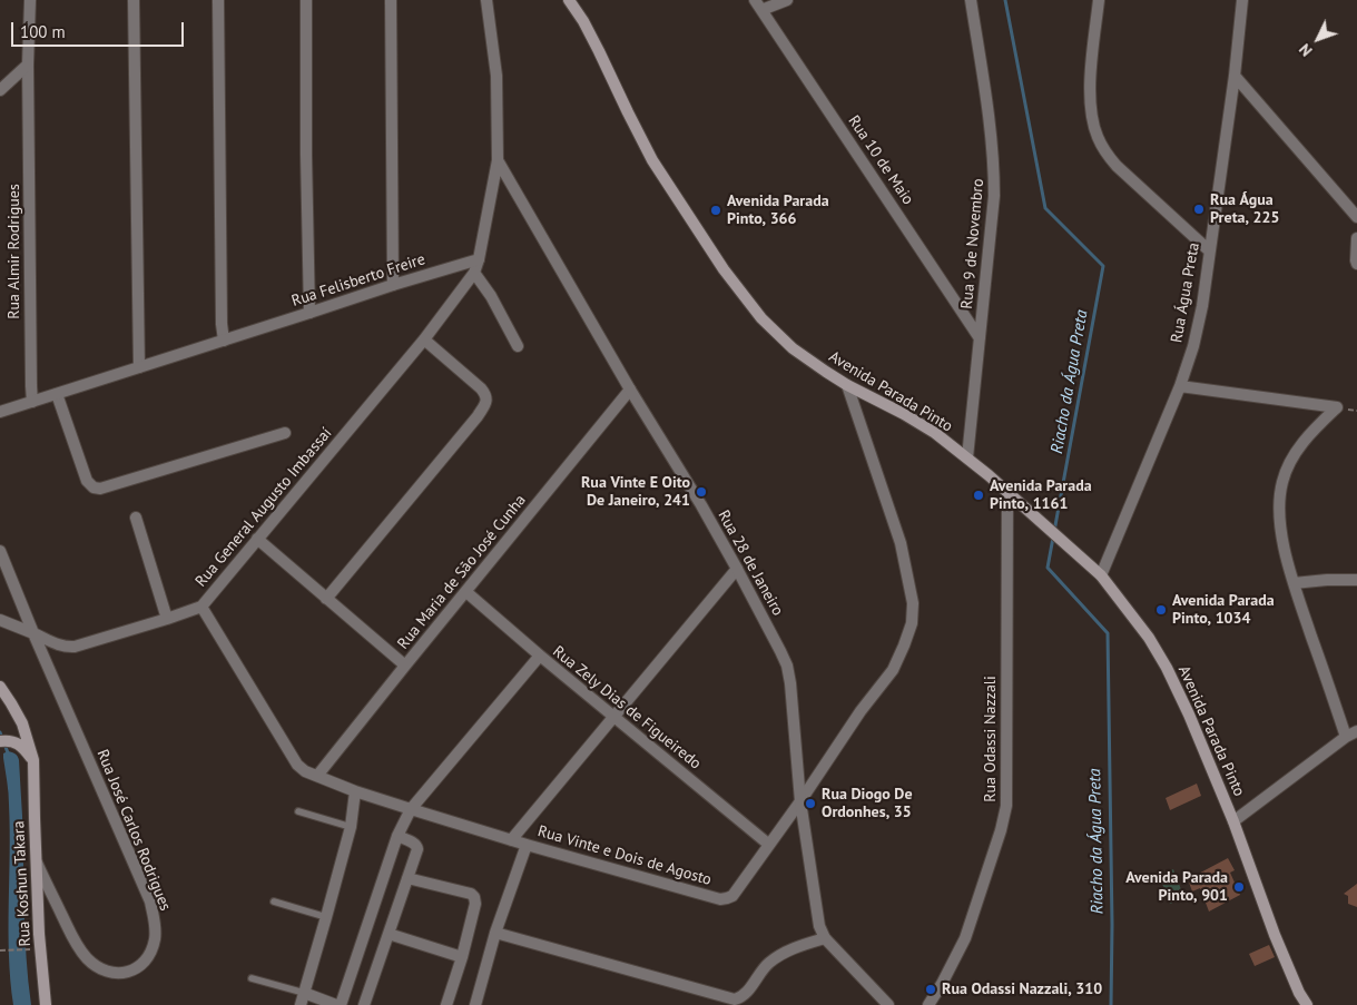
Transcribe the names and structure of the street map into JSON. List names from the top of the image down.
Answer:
{
  "streets": {
    "main road": ["Avenida Parada Pinto", "Rua Koshun Takara"],
    "street": [
      "Rua 10 de Maio",
      "Rua 9 de Novembro",
      "Rua Almir Rodrigues",
      "Rua Felisberto Freire",
      "Rua Água Preta",
      "Rua General Augusto Imbassaí",
      "Rua 28 de Janeiro",
      "Rua Maria de São José Cunha",
      "Rua Zely Dias de Figueiredo",
      "Rua Odassi Nazzali",
      "Rua José Carlos Rodrigues",
      "Rua Vinte e Dois de Agosto"
    ]
  },
  "crossings": [
    ["Rua 10 de Maio", "Rua 9 de Novembro"],
    ["Rua 9 de Novembro", "Avenida Parada Pinto"],
    ["Rua Almir Rodrigues", "Rua Felisberto Freire"],
    ["Rua Felisberto Freire", "Rua General Augusto Imbassaí"],
    ["Rua Água Preta", "Avenida Parada Pinto"],
    ["Avenida Parada Pinto", "Rua Odassi Nazzali"],
    ["Avenida Parada Pinto", "Rua Vinte e Dois de Agosto"],
    ["Rua General Augusto Imbassaí", "Rua José Carlos Rodrigues"],
    ["Rua General Augusto Imbassaí", "Rua Vinte e Dois de Agosto"],
    ["Rua 28 de Janeiro", "Rua Maria de São José Cunha"],
    ["Rua 28 de Janeiro", "Rua Vinte e Dois de Agosto"],
    ["Rua Maria de São José Cunha", "Rua Zely Dias de Figueiredo"],
    ["Rua Maria de São José Cunha", "Rua Vinte e Dois de Agosto"],
    ["Rua Zely Dias de Figueiredo", "Rua Vinte e Dois de Agosto"],
    ["Rua José Carlos Rodrigues", "Rua Koshun Takara"]
  ],
  "water": ["Riacho da Água Preta"],
  "places": [
    "Rua Água Preta, 225",
    "Avenida Parada Pinto, 366",
    "Rua Vinte E Oito De Janeiro, 241",
    "Avenida Parada Pinto, 1161",
    "Avenida Parada Pinto, 1034",
    "Rua Diogo De Ordonhes, 35",
    "Avenida Parada Pinto, 901",
    "Rua Odassi Nazzali, 310"
  ],
  "scale_bar": "100 m",
  "north": "bottom left"
}
